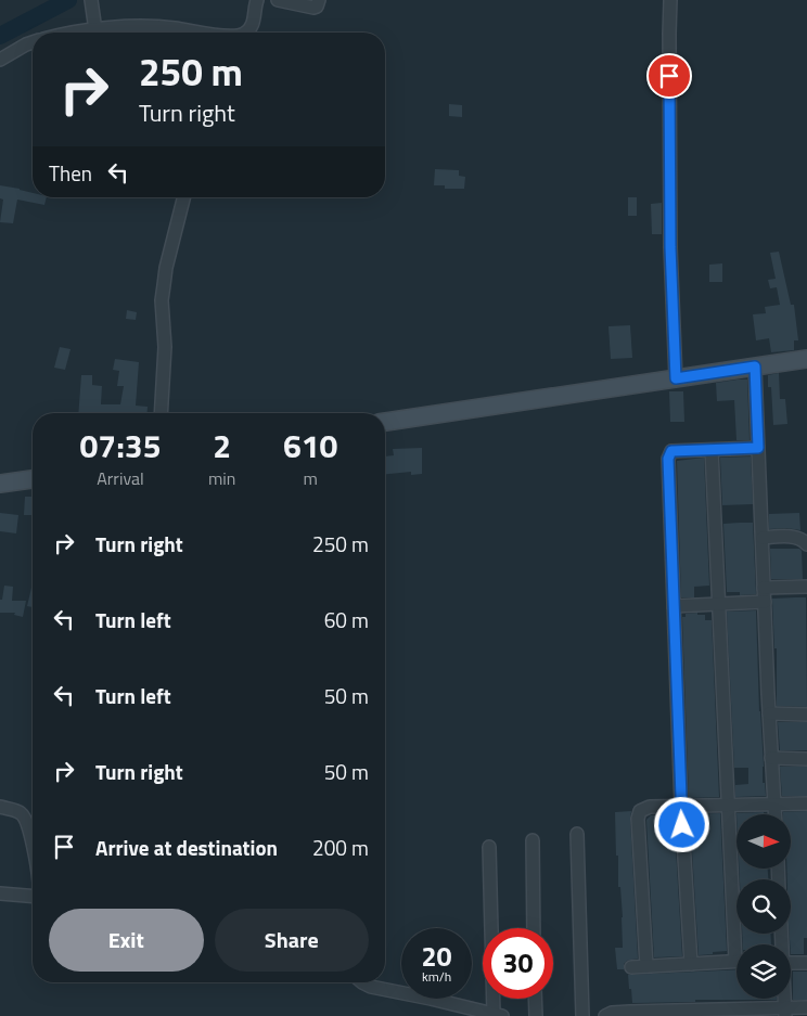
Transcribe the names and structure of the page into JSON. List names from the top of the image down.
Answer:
{
  "north": "right",
  "page": {
    "turn": ["250 m", "Turn right"],
    "then": "Then",
    "eta": [
      "07:35",
      "Arrival",
      "2",
      "min",
      "610",
      "m"
    ],
    "list": [
      {
        "name": "Turn right",
        "value": "250 m"
      },
      {
        "name": "Turn left",
        "value": "60 m"
      },
      {
        "name": "Turn left",
        "value": "50 m"
      },
      {
        "name": "Turn right",
        "value": "50 m"
      },
      {
        "name": "Arrive at destination",
        "value": "200 m"
      }
    ],
    "buttons": ["Exit", "Share"],
    "speed": "20 km/h",
    "limit": "30"
  }
}
